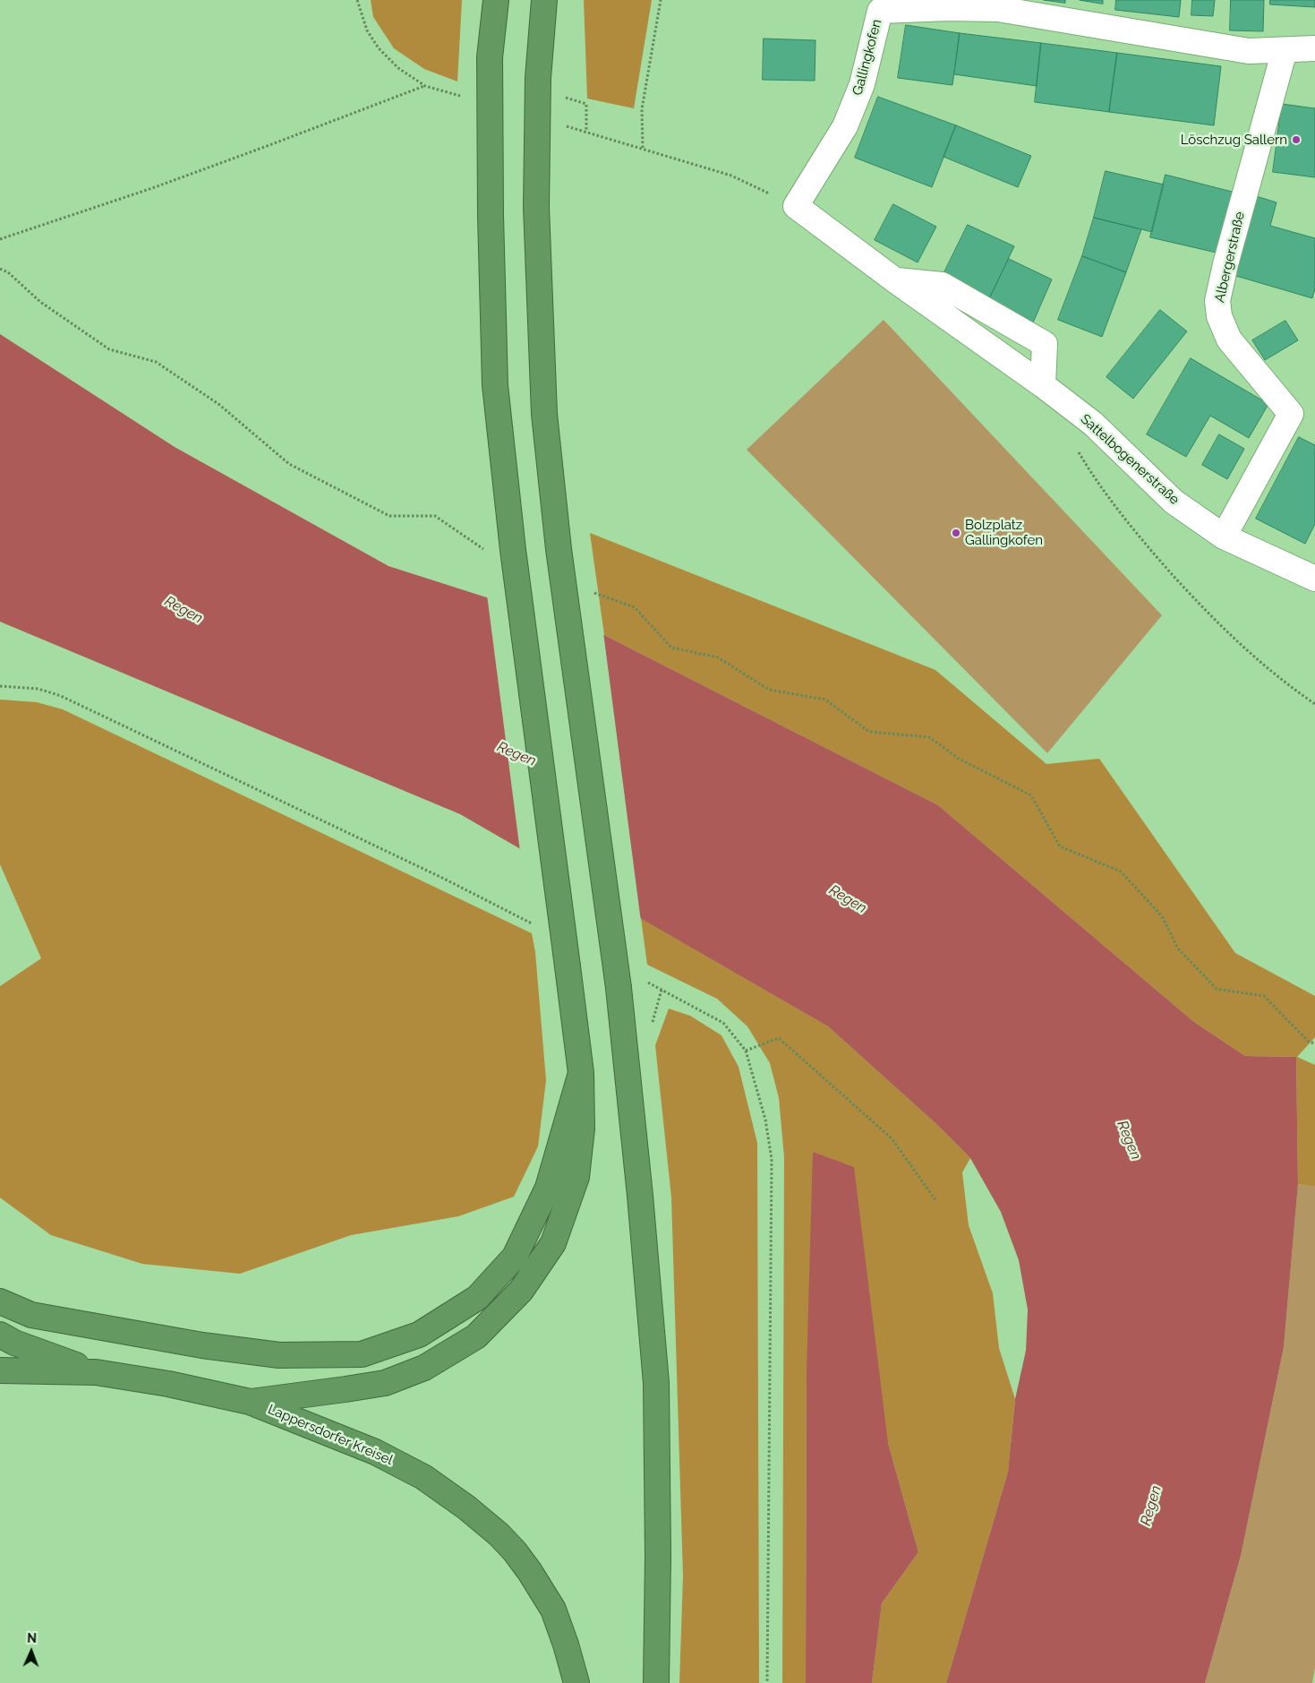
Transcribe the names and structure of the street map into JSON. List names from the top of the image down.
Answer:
{
  "streets": {
    "highway": ["Lappersdorfer Kreisel"],
    "street": ["Gallingkofen", "Albergerstraße", "Sattelbogenerstraße"]
  },
  "crossings": [
    ["Gallingkofen", "Albergerstraße"],
    ["Gallingkofen", "Sattelbogenerstraße"],
    ["Albergerstraße", "Sattelbogenerstraße"]
  ],
  "water": ["Regen"],
  "places": ["Löschzug Sallern", "Bolzplatz Gallingkofen"],
  "north": "top"
}
